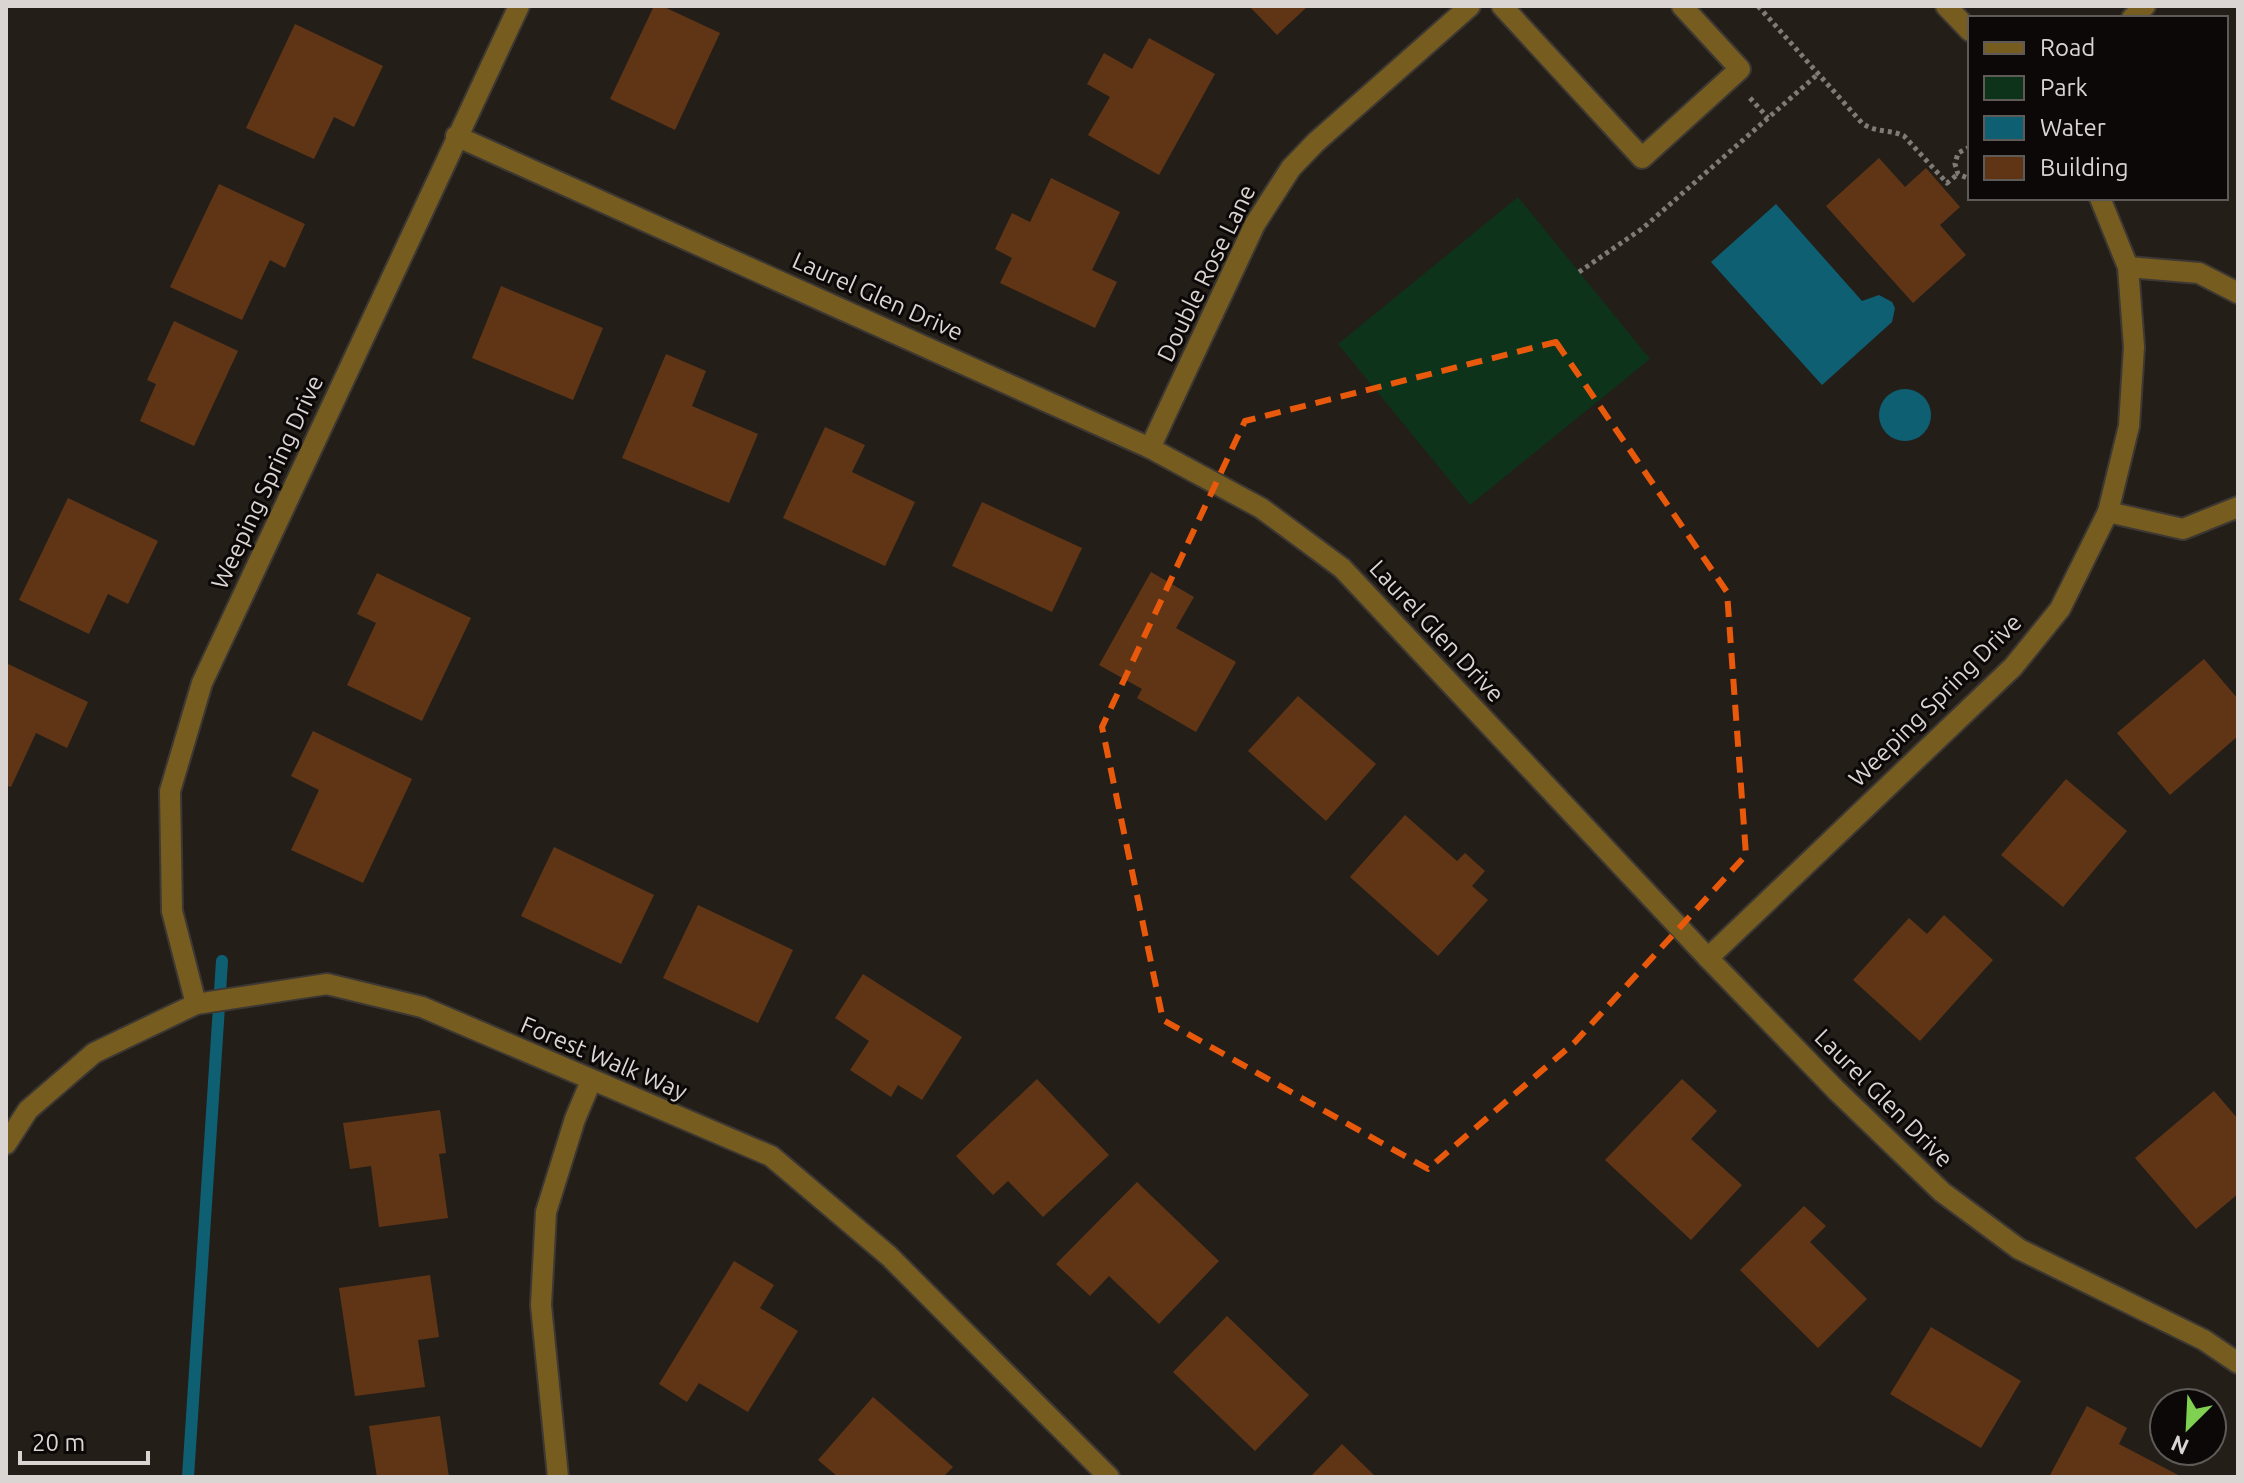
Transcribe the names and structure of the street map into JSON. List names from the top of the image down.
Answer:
{
  "streets": {
    "street": [
      "Double Rose Lane",
      "Laurel Glen Drive",
      "Weeping Spring Drive",
      "Forest Walk Way"
    ]
  },
  "crossings": [
    ["Double Rose Lane", "Laurel Glen Drive"],
    ["Laurel Glen Drive", "Weeping Spring Drive"],
    ["Weeping Spring Drive", "Forest Walk Way"]
  ],
  "legend": [
    "Road",
    "Park",
    "Water",
    "Building"
  ],
  "scale_bar": "20 m",
  "north": "bottom left"
}
